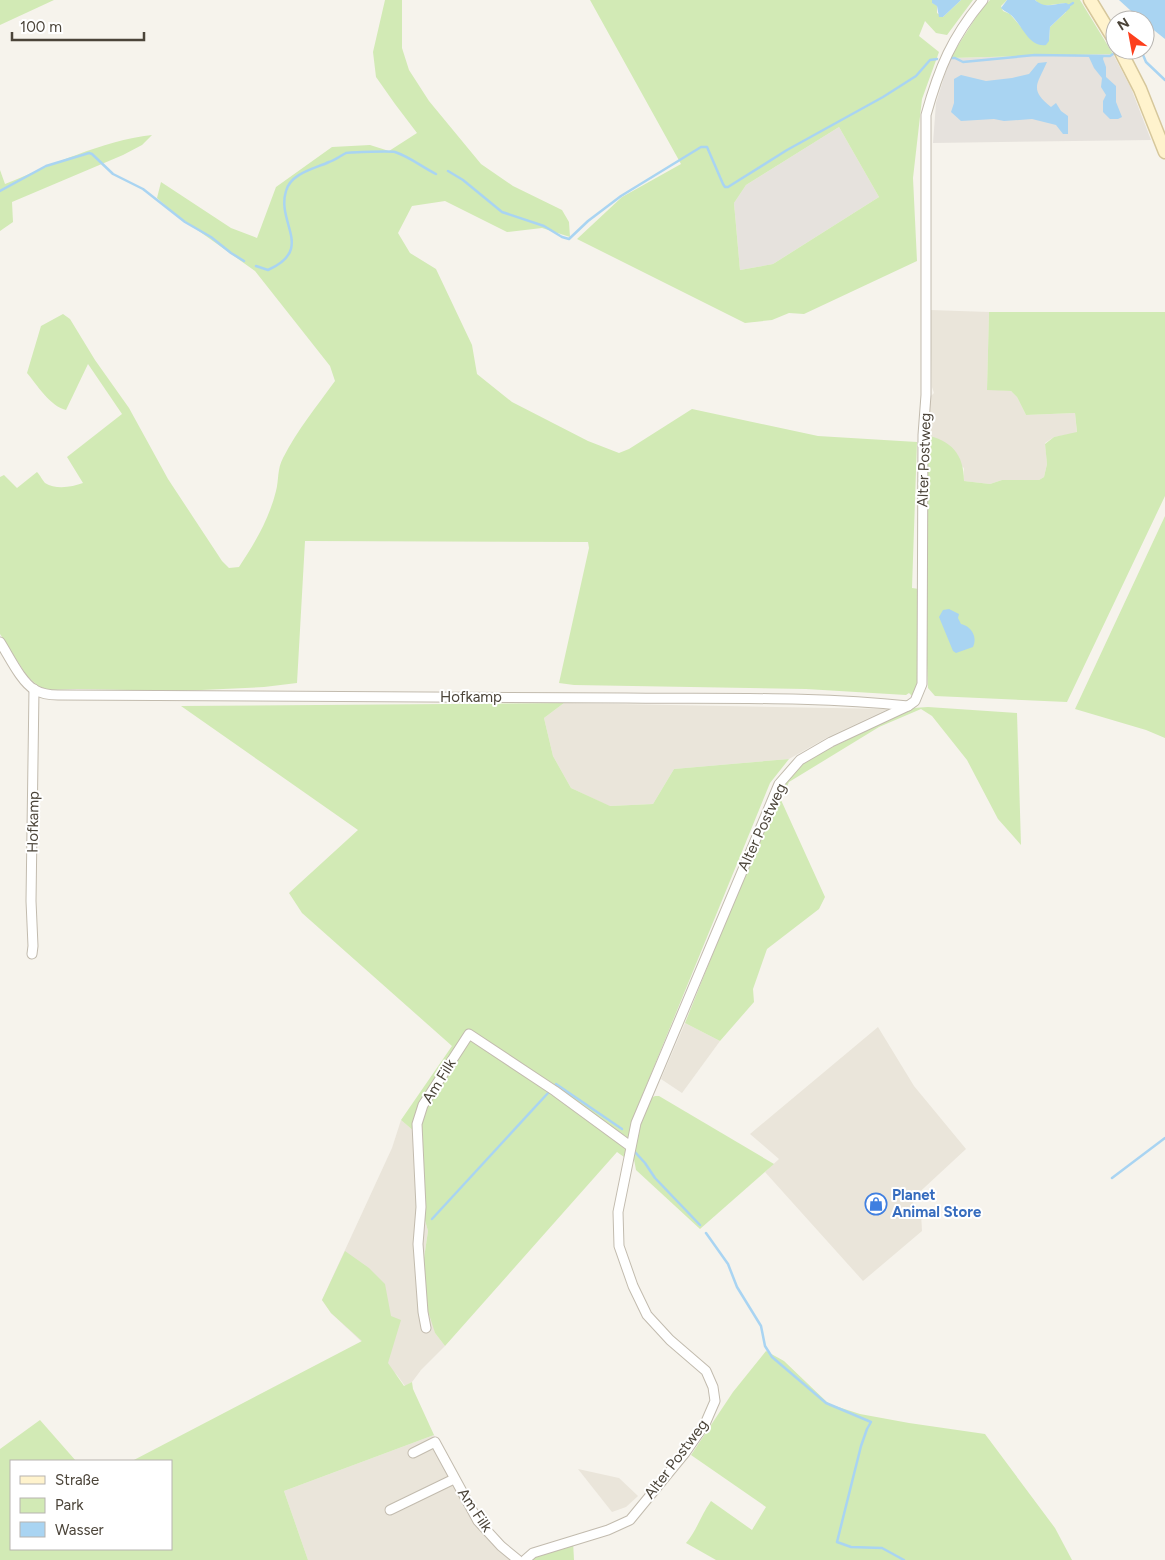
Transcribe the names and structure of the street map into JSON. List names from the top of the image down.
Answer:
{
  "streets": {
    "street": ["Alter Postweg", "Hofkamp", "Am Filk"]
  },
  "crossings": [
    ["Alter Postweg", "Hofkamp"],
    ["Alter Postweg", "Am Filk"]
  ],
  "places": {
    "shop": ["Planet Animal Store"]
  },
  "legend": ["Straße", "Park", "Wasser"],
  "scale_bar": "100 m",
  "north": "top left"
}
